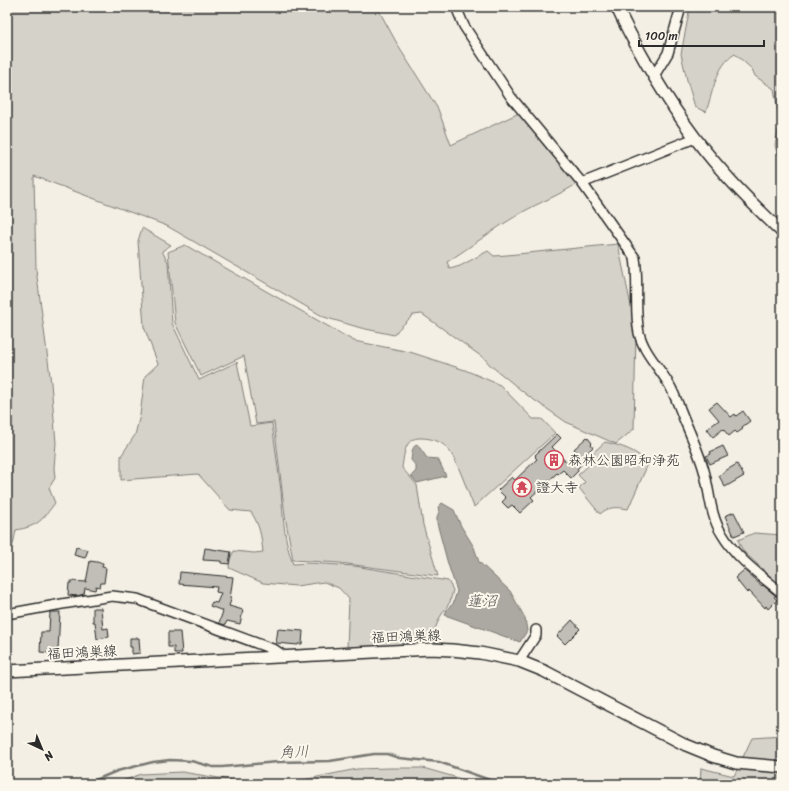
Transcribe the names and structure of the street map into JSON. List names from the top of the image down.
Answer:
{
  "streets": {
    "main road": ["福田鴻巣線"]
  },
  "water": ["蓮沼", "角川"],
  "places": {
    "building": ["森林公園昭和浄苑"],
    "temple": ["證大寺"]
  },
  "scale_bar": "100 m",
  "north": "bottom right"
}
